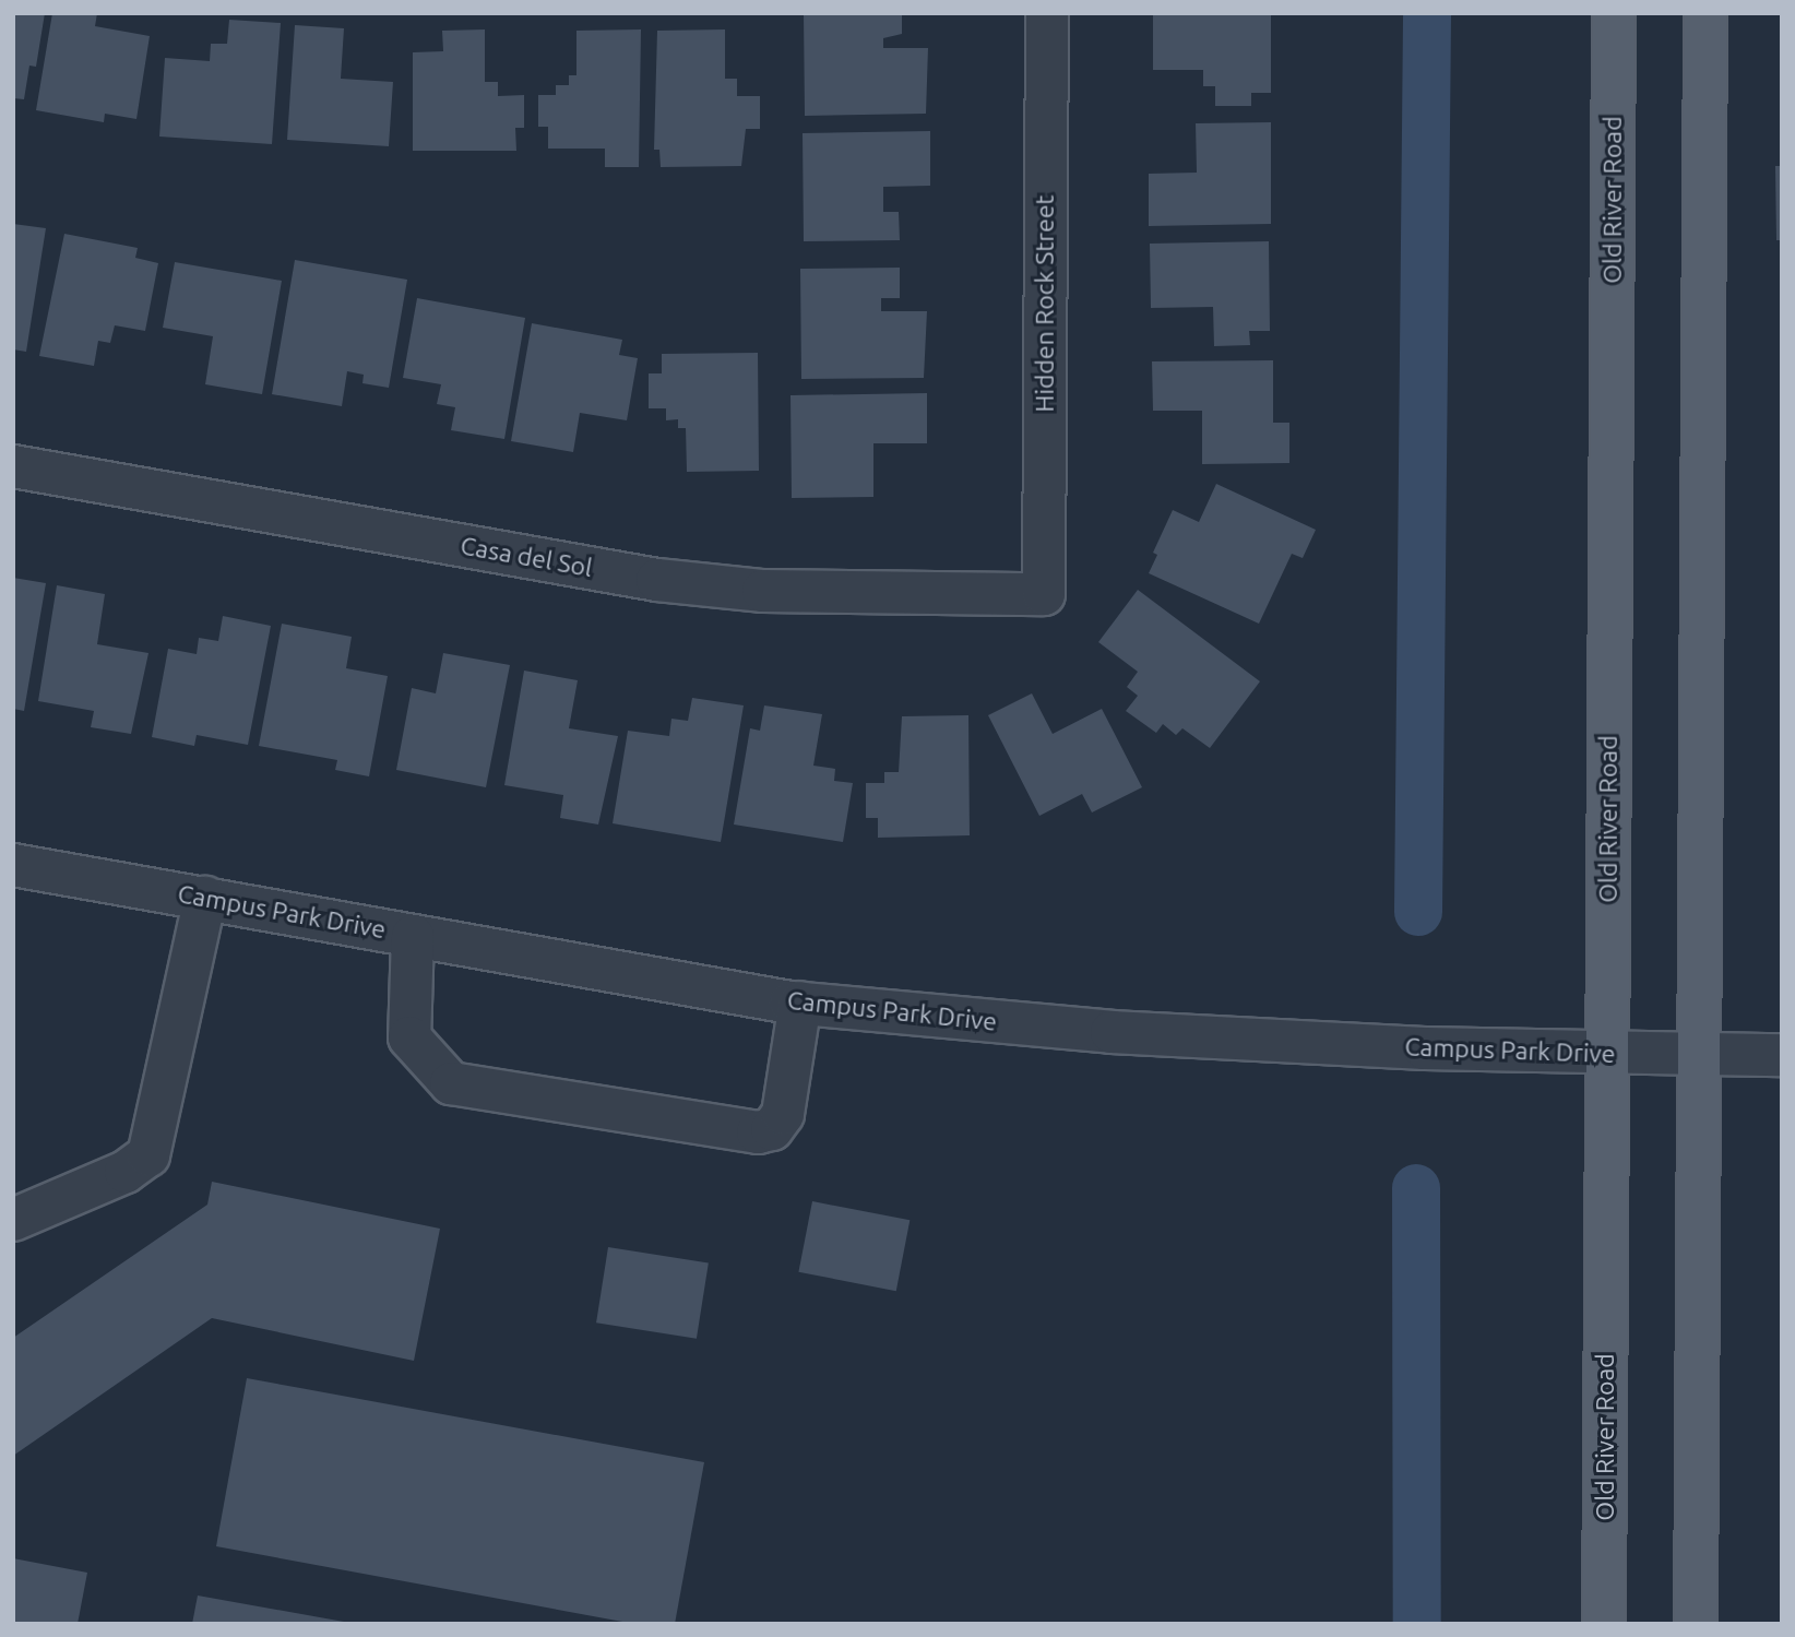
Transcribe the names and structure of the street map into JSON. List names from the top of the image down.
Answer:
{
  "streets": {
    "main road": ["Old River Road"],
    "street": ["Hidden Rock Street", "Casa del Sol", "Campus Park Drive"]
  },
  "crossings": [
    ["Old River Road", "Campus Park Drive"],
    ["Hidden Rock Street", "Casa del Sol"]
  ]
}
